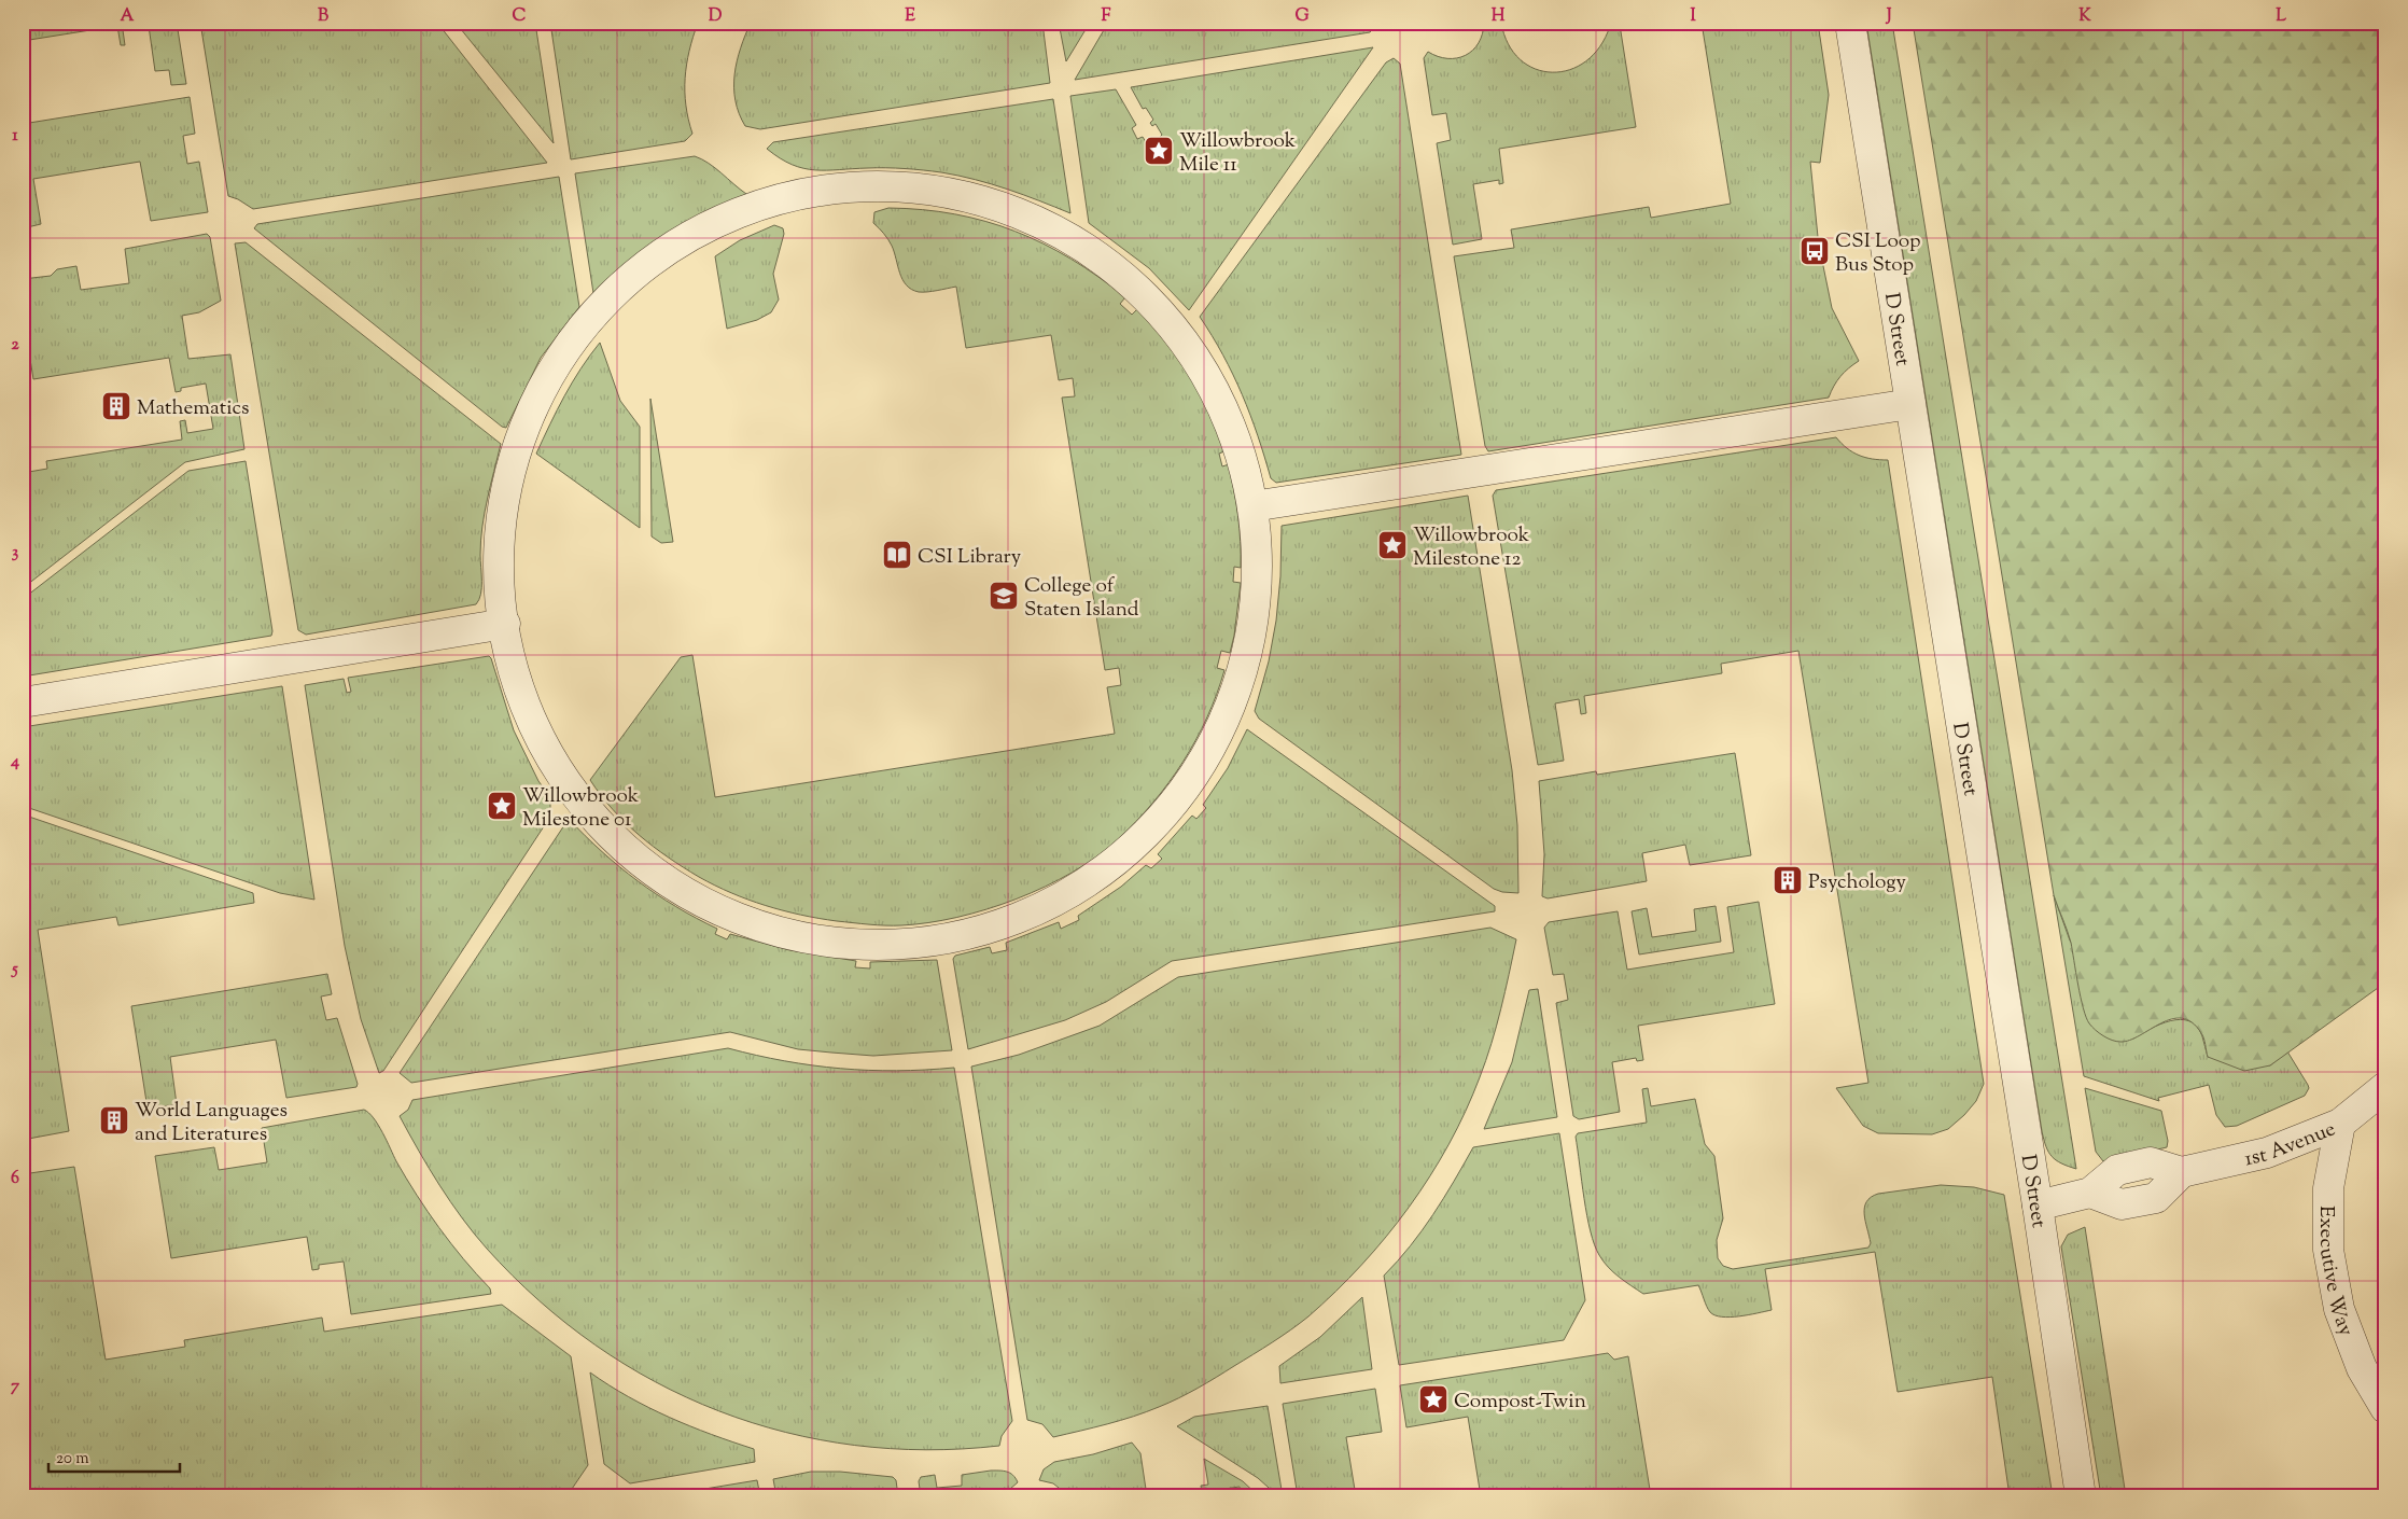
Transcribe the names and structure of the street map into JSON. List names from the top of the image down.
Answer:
{
  "streets": {
    "street": ["D Street", "1st Avenue", "Executive Way"]
  },
  "crossings": [
    ["D Street", "1st Avenue"],
    ["1st Avenue", "Executive Way"]
  ],
  "places": {
    "place": [
      "Willowbrook Mile 11",
      "Willowbrook Milestone 12",
      "Willowbrook Milestone 01",
      "Compost-Twin"
    ],
    "bus stop": ["CSI Loop Bus Stop"],
    "building": ["Mathematics", "Psychology", "World Languages and Literatures"],
    "library": ["CSI Library"],
    "school or university": ["College of Staten Island"]
  },
  "scale_bar": "20 m",
  "grid": {
    "columns": [
      "A",
      "B",
      "C",
      "D",
      "E",
      "F",
      "G",
      "H",
      "I",
      "J",
      "K",
      "L"
    ],
    "rows": [
      "1",
      "2",
      "3",
      "4",
      "5",
      "6",
      "7"
    ]
  }
}
